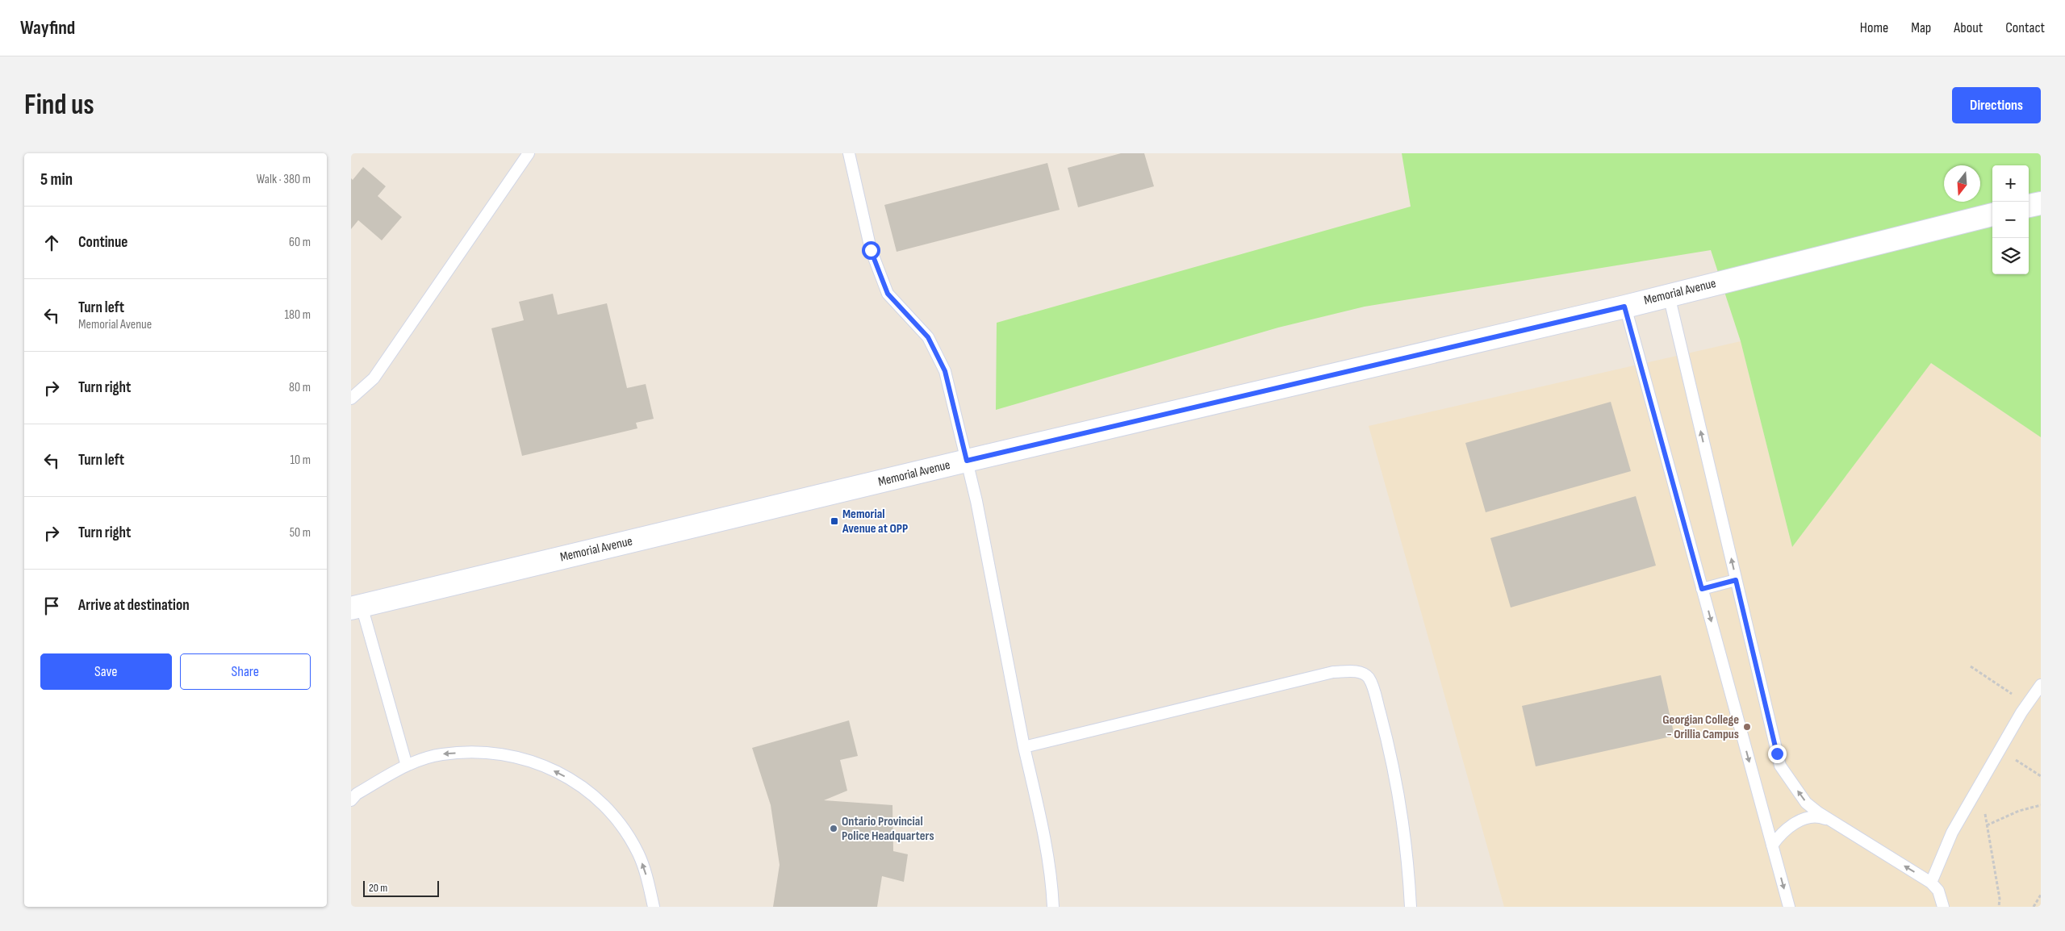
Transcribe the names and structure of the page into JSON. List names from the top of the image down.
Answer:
{
  "streets": {
    "main road": ["Memorial Avenue"]
  },
  "places": {
    "transit": ["Memorial Avenue at OPP"],
    "other": ["Georgian College - Orillia Campus", "Ontario Provincial Police Headquarters"]
  },
  "scale_bar": "20 m",
  "north": "bottom",
  "page": {
    "header": "Wayfind",
    "nav": [
      "Home",
      "Map",
      "About",
      "Contact"
    ],
    "buttons": [
      "Directions",
      ["Save", "Share"]
    ],
    "title": "Find us",
    "heading": ["5 min", "Walk · 380 m"],
    "map_buttons": ["+", "−"],
    "list": [
      ["Continue", "60 m"],
      ["Turn left", "Memorial Avenue", "180 m"],
      ["Turn right", "80 m"],
      ["Turn left", "10 m"],
      ["Turn right", "50 m"],
      "Arrive at destination"
    ],
    "scale": "20 m"
  }
}
